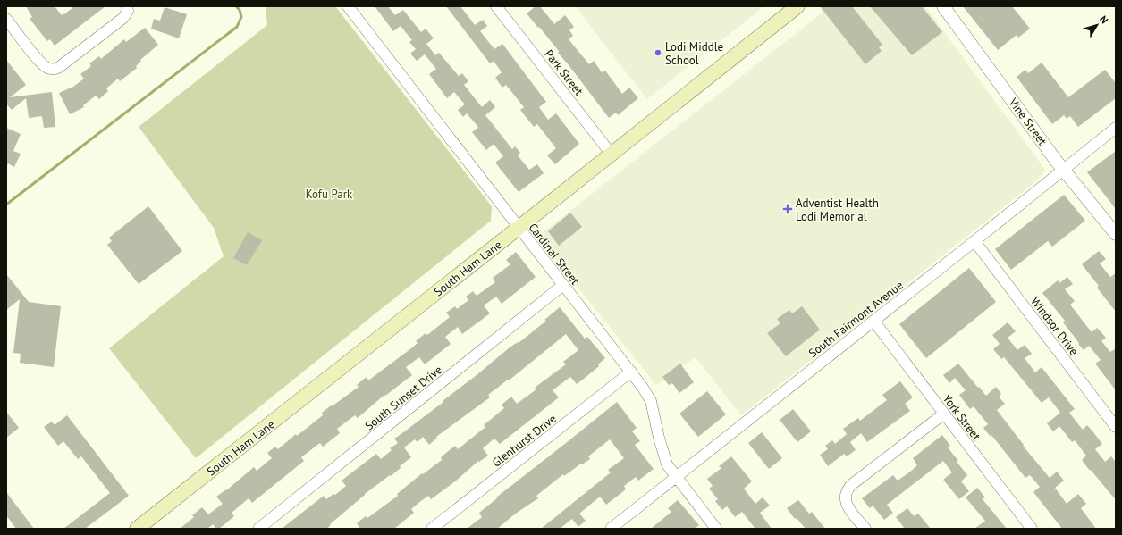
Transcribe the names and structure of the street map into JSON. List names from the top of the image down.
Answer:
{
  "streets": {
    "main road": ["South Ham Lane"],
    "street": [
      "Park Street",
      "Vine Street",
      "Cardinal Street",
      "South Fairmont Avenue",
      "Windsor Drive",
      "South Sunset Drive",
      "York Street",
      "Glenhurst Drive"
    ]
  },
  "crossings": [
    ["Park Street", "South Ham Lane"],
    ["Vine Street", "South Fairmont Avenue"],
    ["Cardinal Street", "South Ham Lane"],
    ["Cardinal Street", "South Fairmont Avenue"],
    ["Cardinal Street", "South Sunset Drive"],
    ["Cardinal Street", "Glenhurst Drive"],
    ["South Fairmont Avenue", "Windsor Drive"],
    ["South Fairmont Avenue", "York Street"]
  ],
  "parks": ["Kofu Park"],
  "places": {
    "other": ["Lodi Middle School"],
    "health": ["Adventist Health Lodi Memorial"]
  },
  "north": "top right"
}
